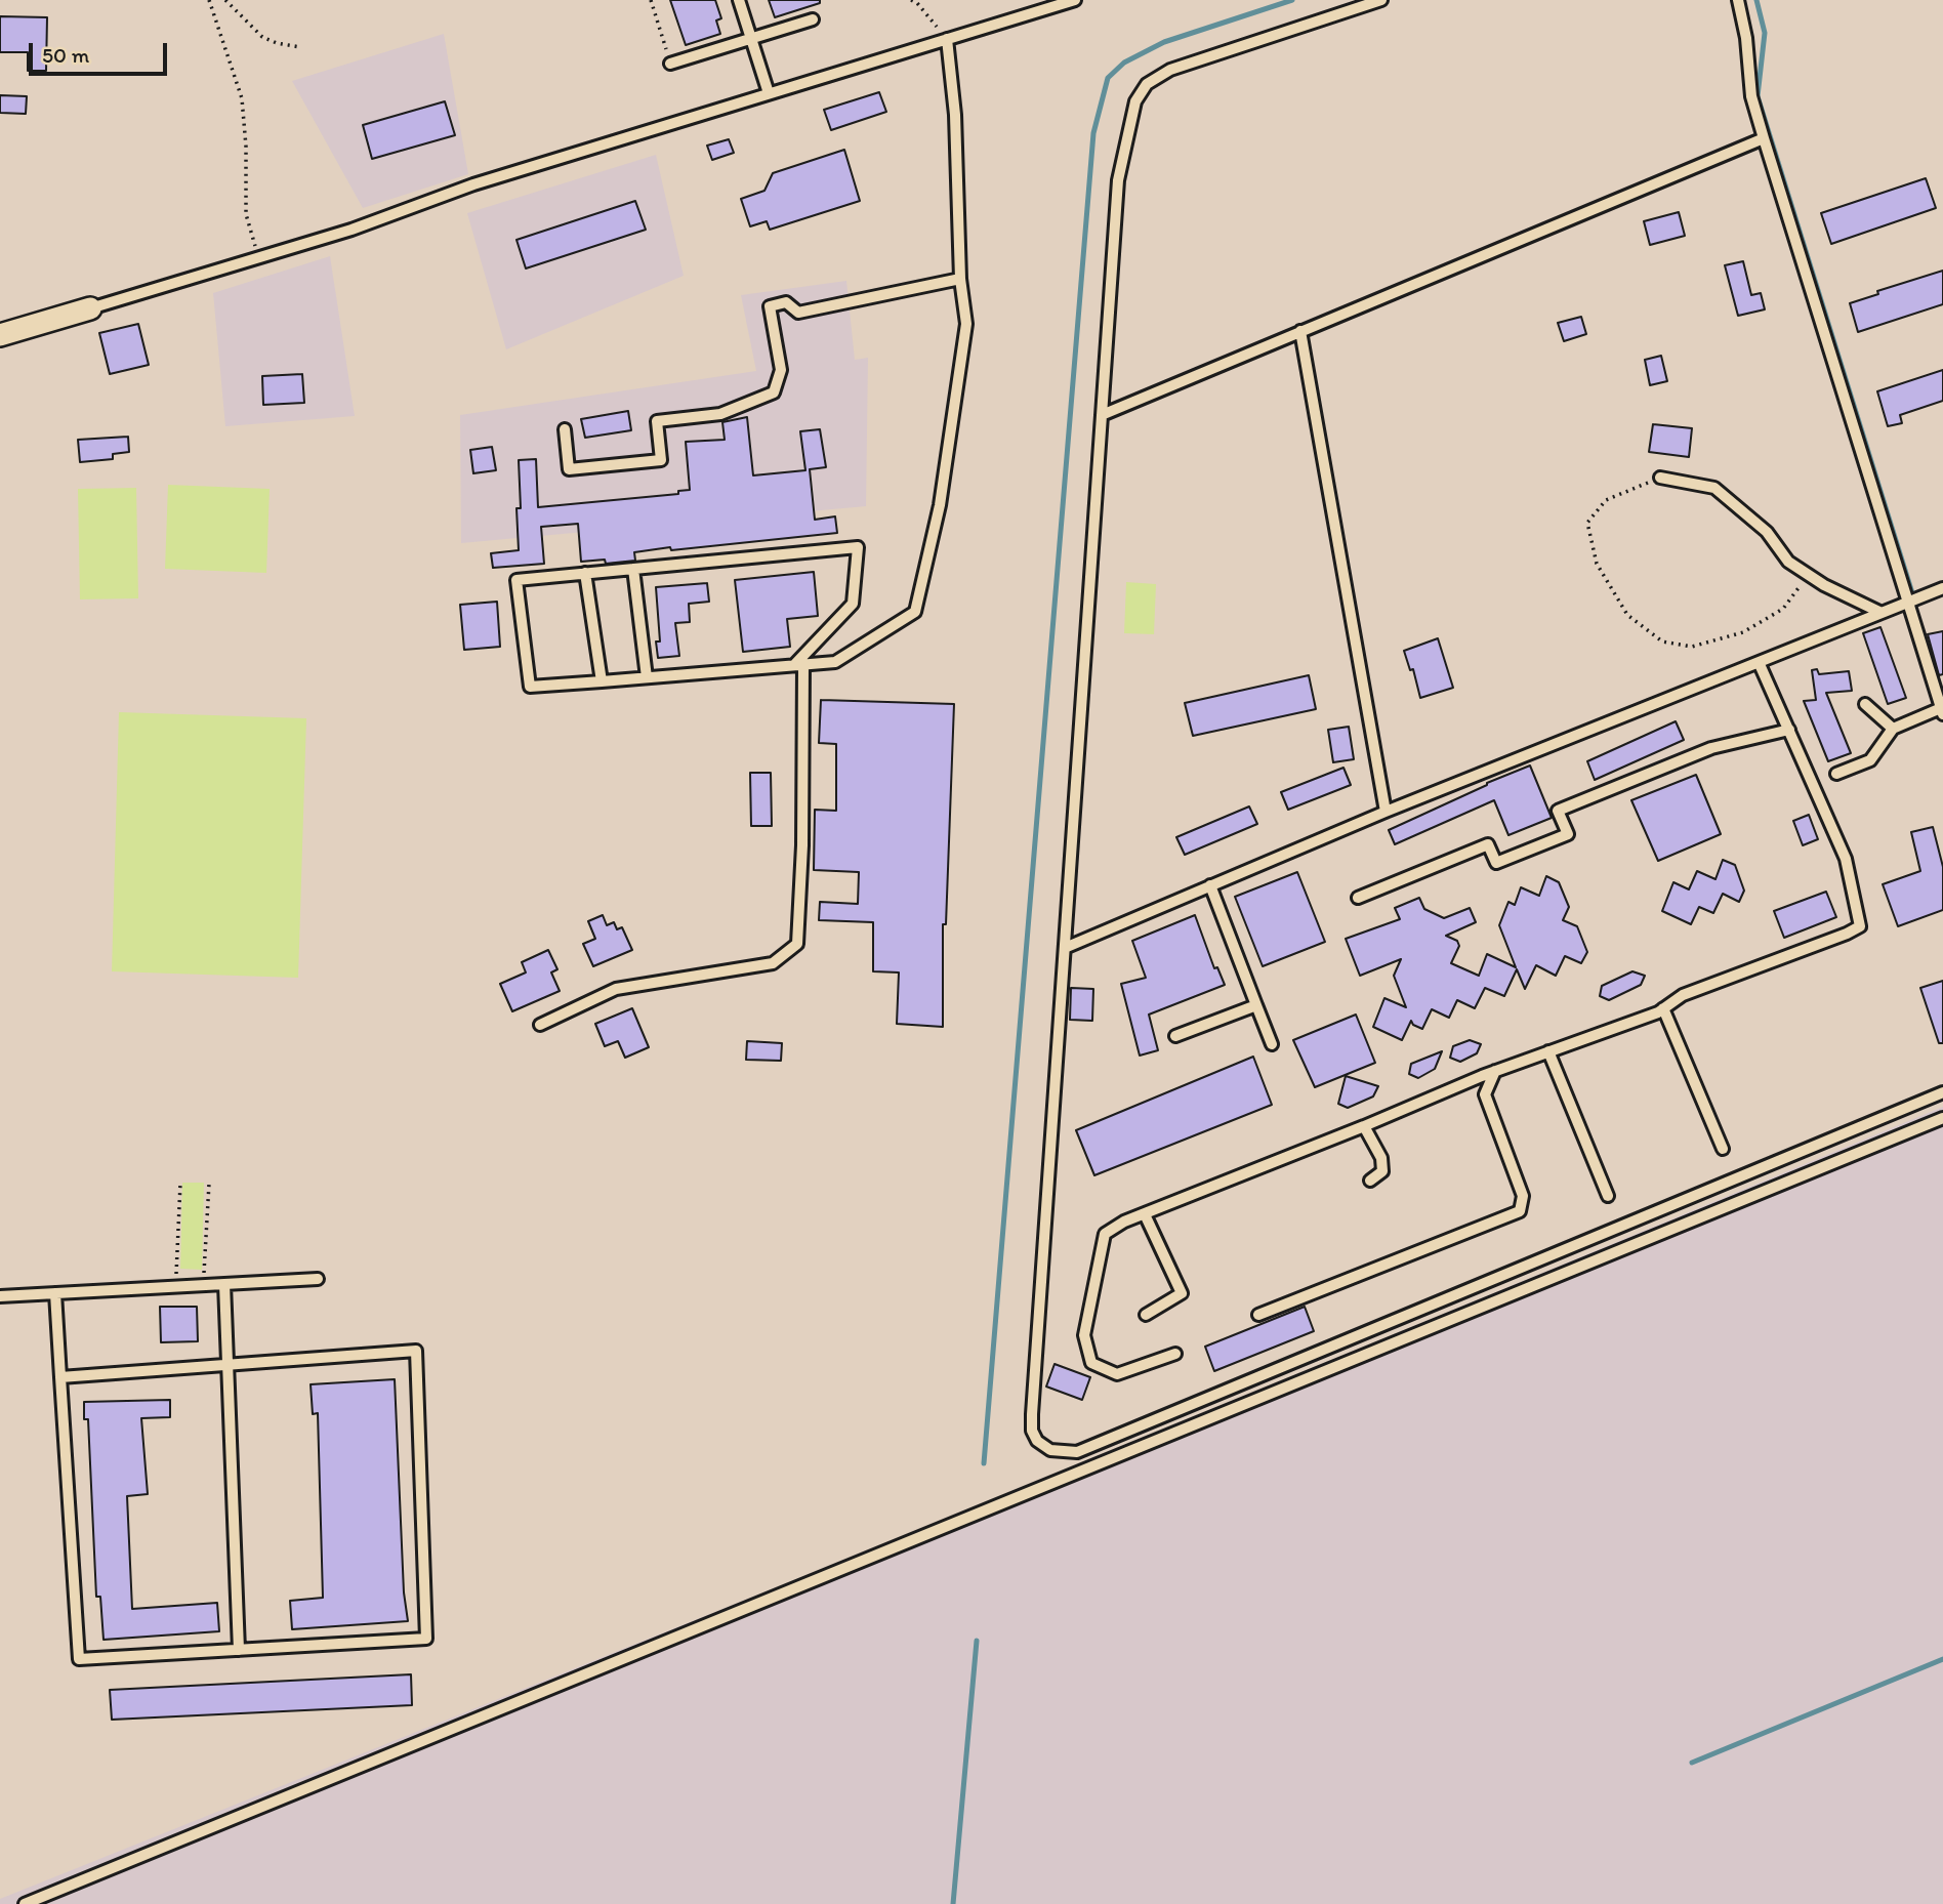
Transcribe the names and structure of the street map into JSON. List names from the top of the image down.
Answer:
{
  "scale_bar": "50 m"
}
